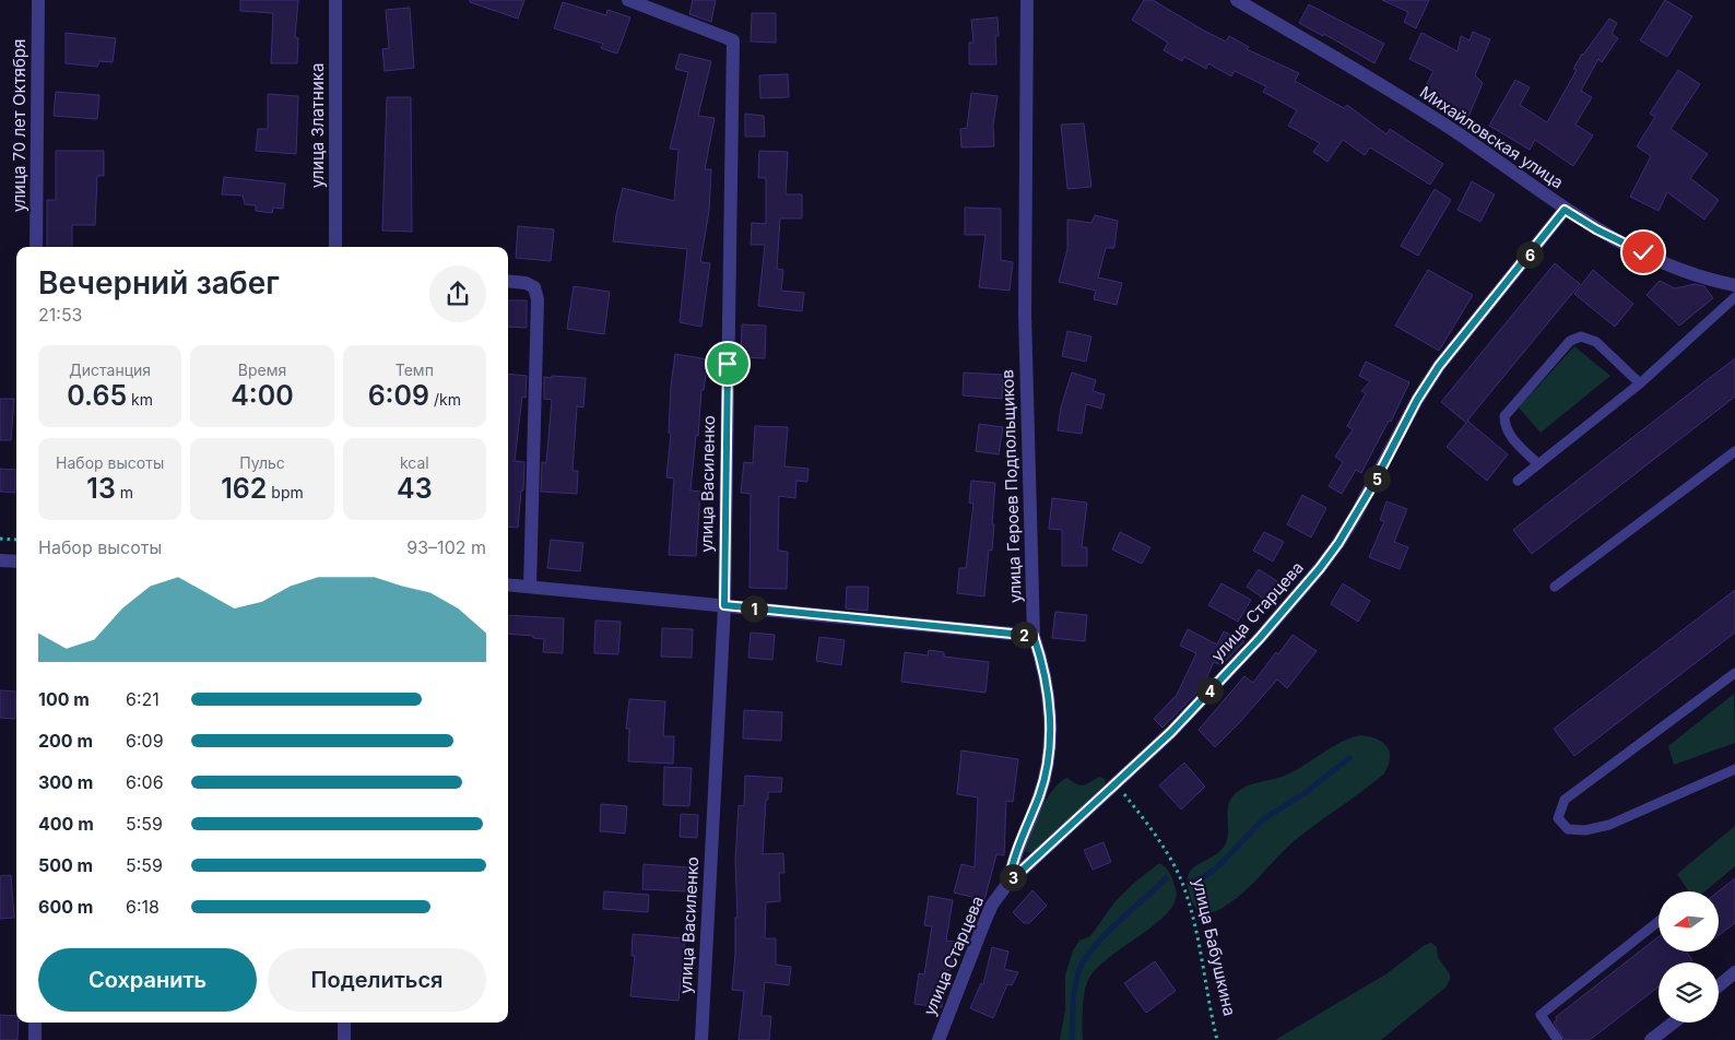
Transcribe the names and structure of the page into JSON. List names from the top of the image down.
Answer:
{
  "streets": {
    "street": [
      "улица 70 лет Октября",
      "улица Златника",
      "Михайловская улица",
      "улица Василенко",
      "улица Героев Подпольщиков",
      "улица Старцева"
    ],
    "path": ["улица Бабушкина"]
  },
  "crossings": [
    ["Михайловская улица", "улица Старцева"],
    ["улица Героев Подпольщиков", "улица Старцева"],
    ["улица Старцева", "улица Бабушкина"]
  ],
  "north": "left",
  "page": {
    "pins": [
      "6",
      "5",
      "1",
      "2",
      "4",
      "3"
    ],
    "heading": ["Вечерний забег", "21:53"],
    "stats": [
      ["Дистанция", "0.65 km"],
      ["Время", "4:00"],
      ["Темп", "6:09 /km"],
      ["Набор высоты", "13 m"],
      ["Пульс", "162 bpm"],
      ["kcal", "43"]
    ],
    "chart": ["Набор высоты", "93–102 m"],
    "list": [
      {
        "name": "100 m",
        "note": "6:21"
      },
      {
        "name": "200 m",
        "note": "6:09"
      },
      {
        "name": "300 m",
        "note": "6:06"
      },
      {
        "name": "400 m",
        "note": "5:59"
      },
      {
        "name": "500 m",
        "note": "5:59"
      },
      {
        "name": "600 m",
        "note": "6:18"
      }
    ],
    "buttons": ["Сохранить", "Поделиться"]
  }
}
